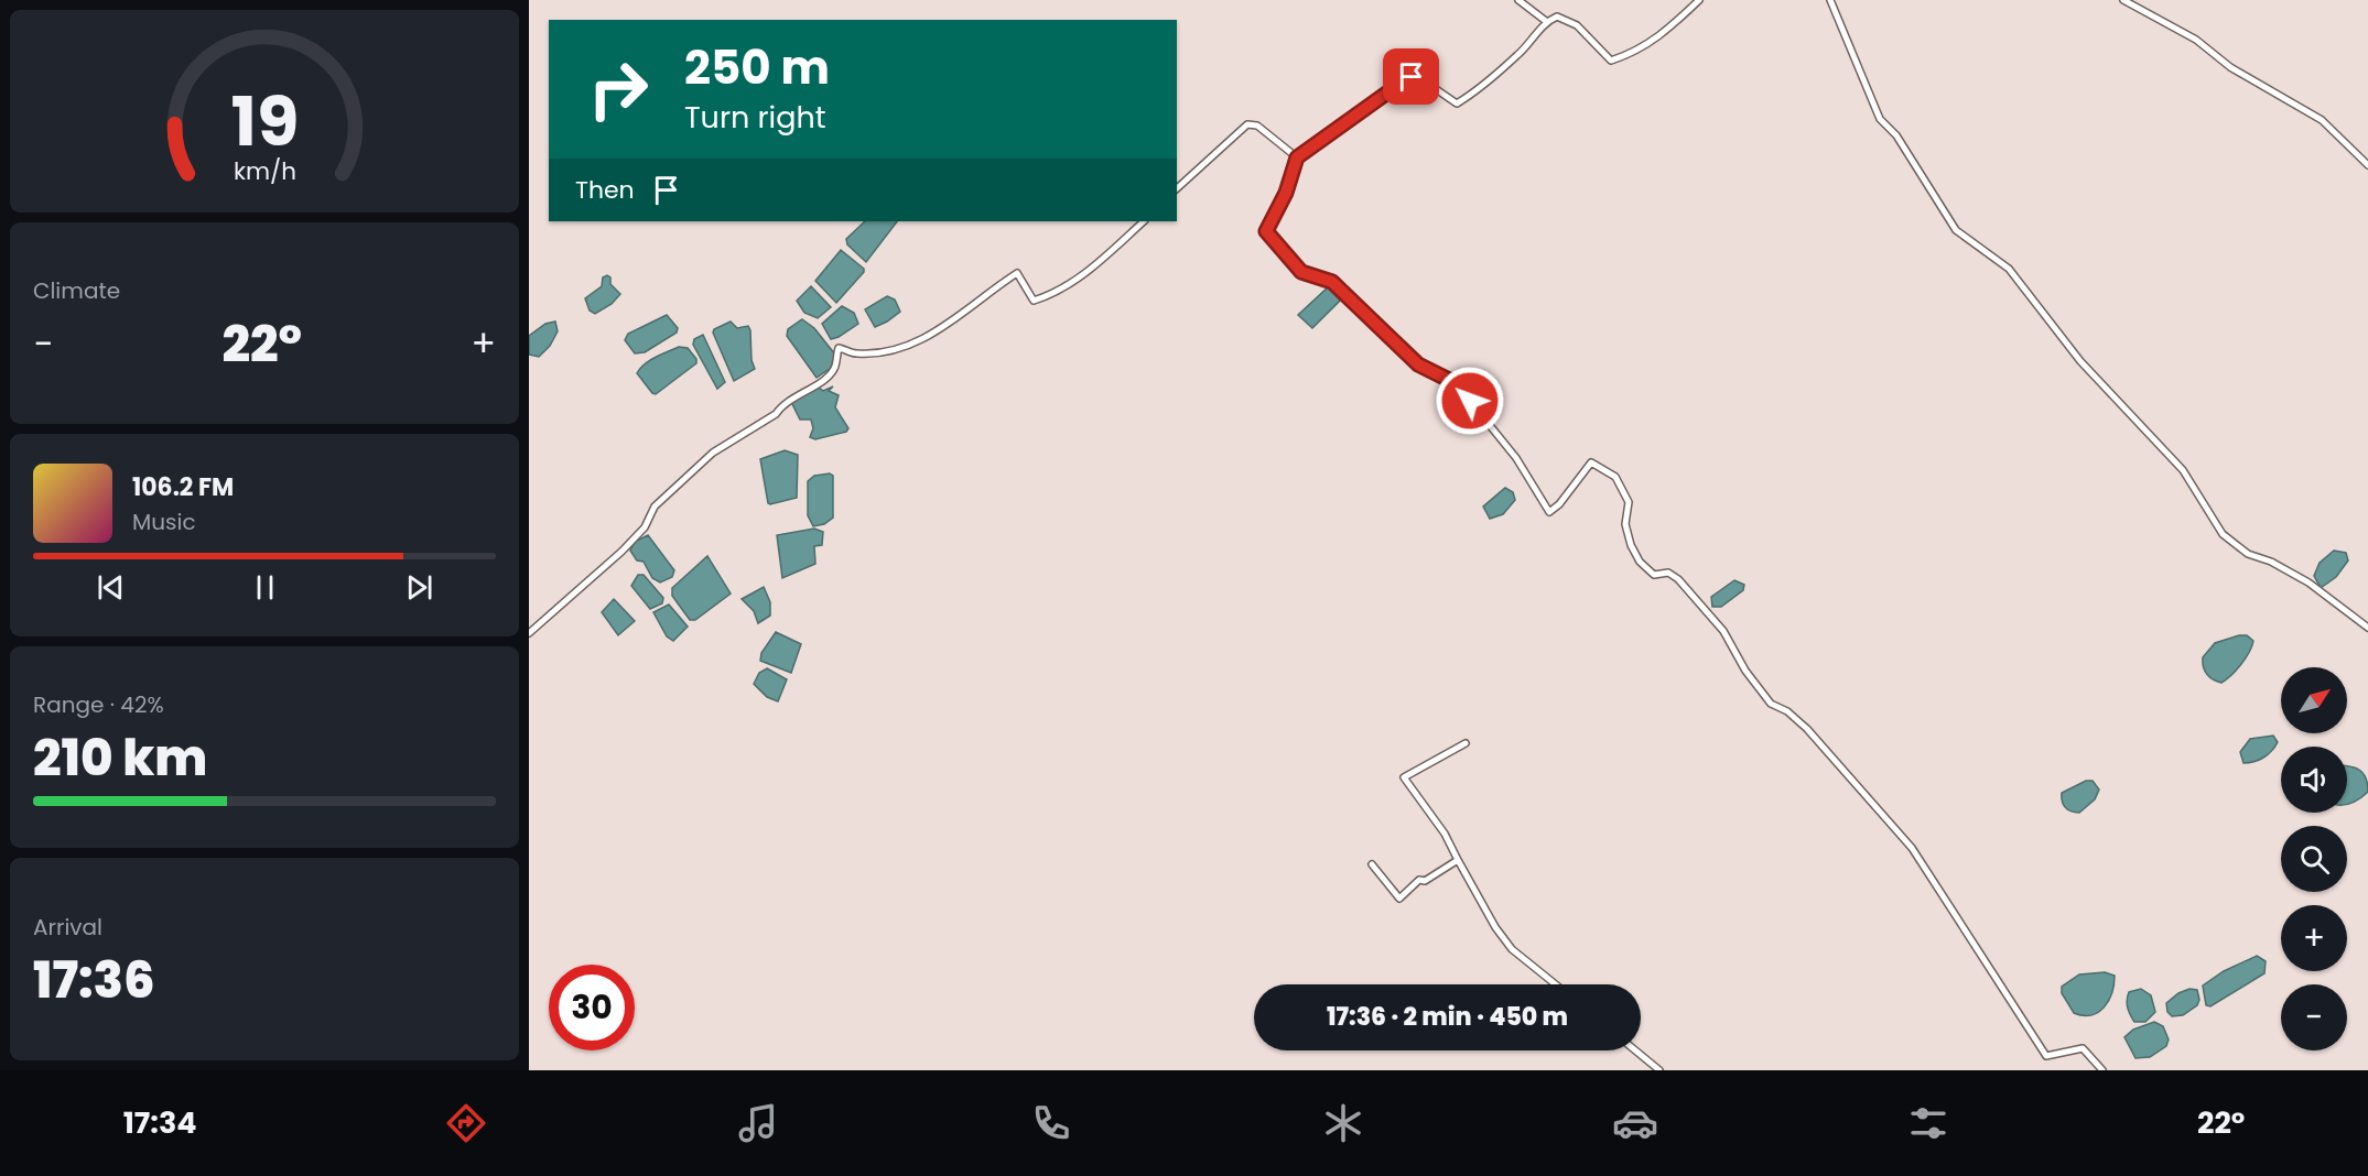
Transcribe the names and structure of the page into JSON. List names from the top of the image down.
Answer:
{
  "north": "top right",
  "page": {
    "turn": ["250 m", "Turn right"],
    "then": "Then",
    "tile": [
      "Climate",
      ["Range · 42%", "210 km"],
      ["Arrival", "17:36"]
    ],
    "heat": ["−", "22°", "+"],
    "song": ["106.2 FM", "Music"],
    "map_buttons": ["+", "−"],
    "limit": "30",
    "trip": "17:36 · 2 min · 450 m",
    "tabs": ["17:34", "22°"],
    "gauge": ["19", "km/h"]
  }
}
